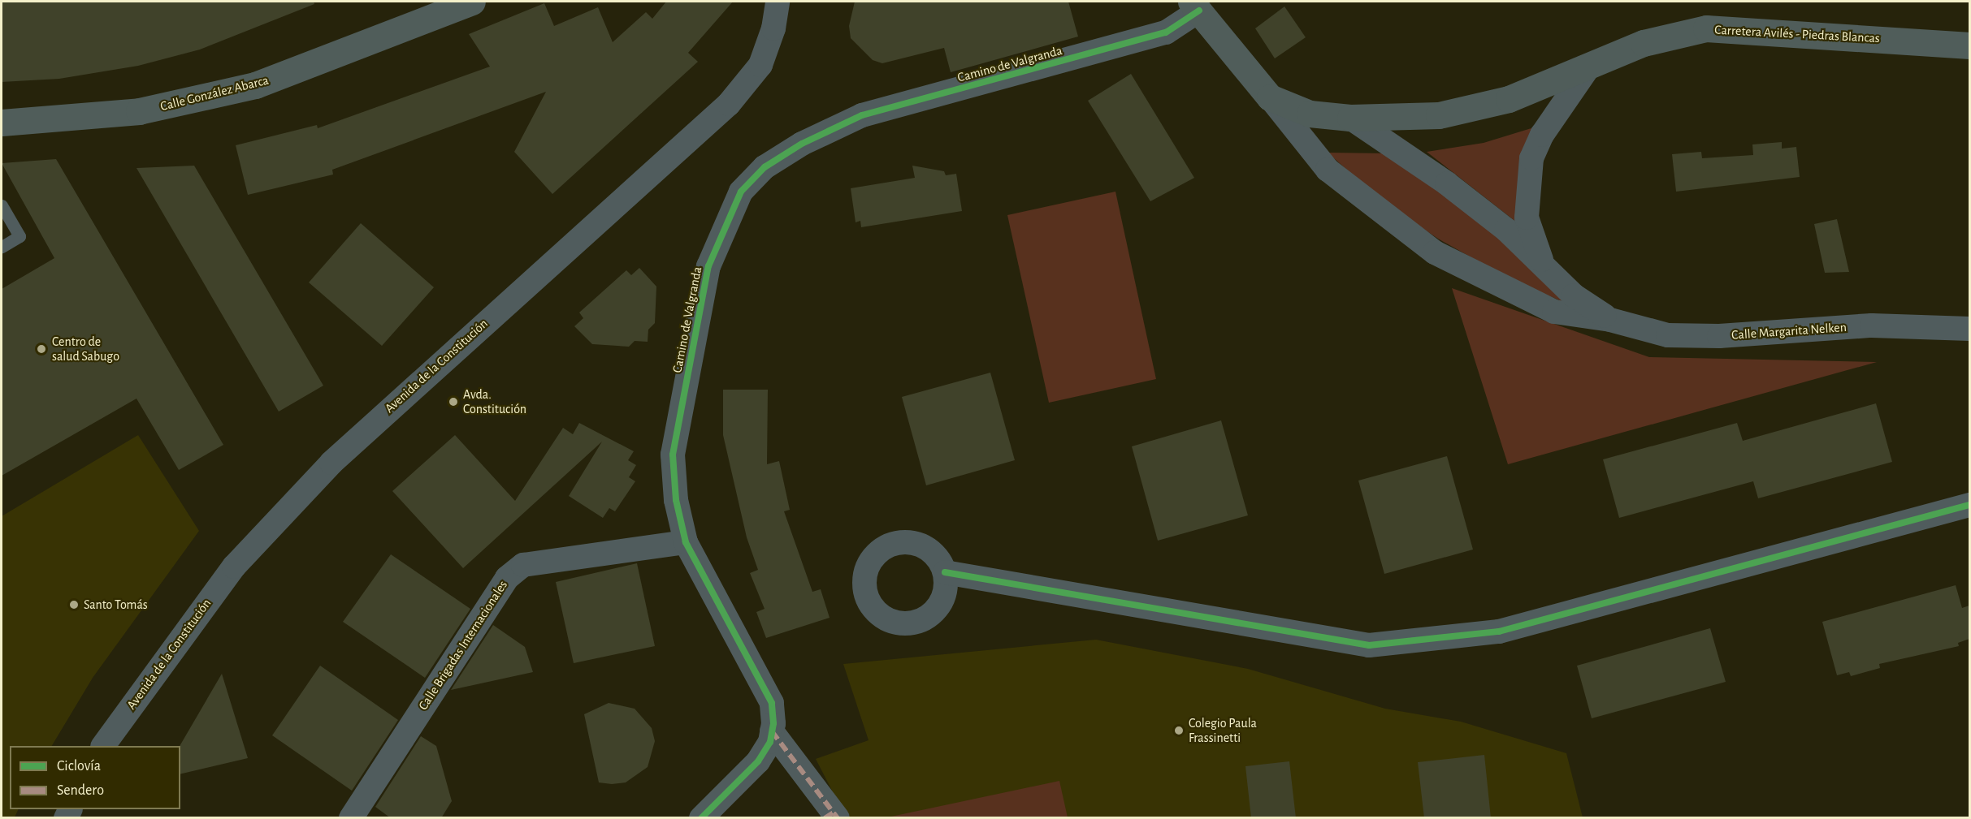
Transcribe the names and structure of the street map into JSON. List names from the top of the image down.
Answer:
{
  "streets": {
    "street": [
      "Carretera Avilés - Piedras Blancas",
      "Camino de Valgranda",
      "Calle González Abarca",
      "Calle Margarita Nelken",
      "Avenida de la Constitución",
      "Calle Brigadas Internacionales"
    ]
  },
  "crossings": [
    ["Carretera Avilés - Piedras Blancas", "Camino de Valgranda"],
    ["Camino de Valgranda", "Calle Brigadas Internacionales"]
  ],
  "places": [
    "Centro de salud Sabugo",
    "Avda. Constitución",
    "Santo Tomás",
    "Colegio Paula Frassinetti"
  ],
  "legend": ["Ciclovía", "Sendero"]
}
